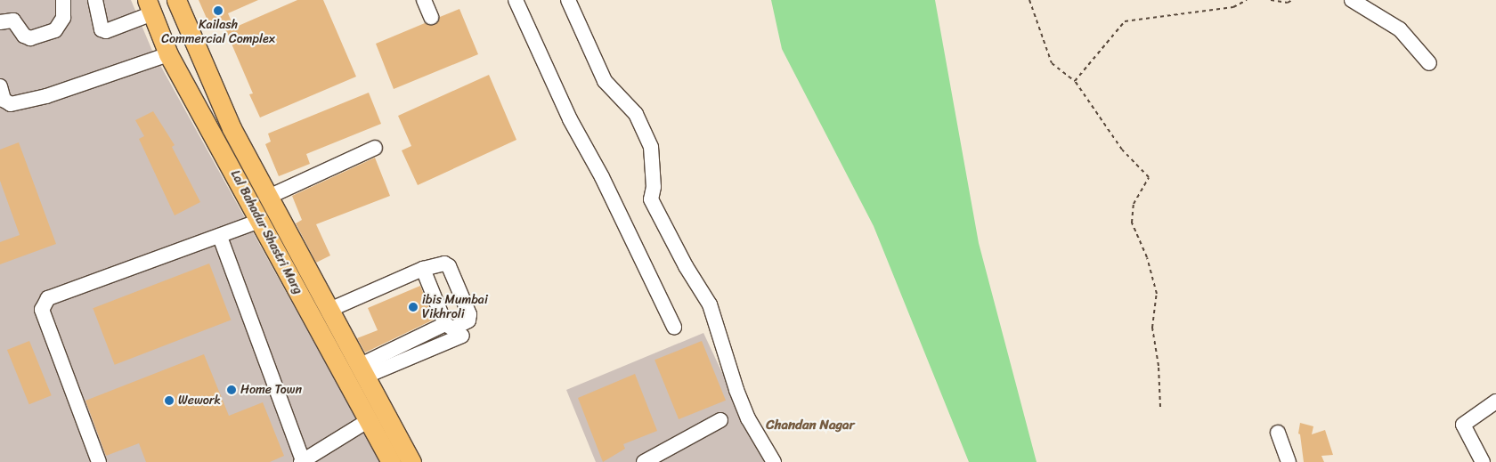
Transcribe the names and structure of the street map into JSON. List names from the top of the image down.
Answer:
{
  "streets": {
    "main road": ["Lal Bahadur Shastri Marg"]
  },
  "districts": ["Chandan Nagar"],
  "places": [
    "Kailash Commercial Complex",
    "ibis Mumbai Vikhroli",
    "Home Town",
    "Wework"
  ]
}
